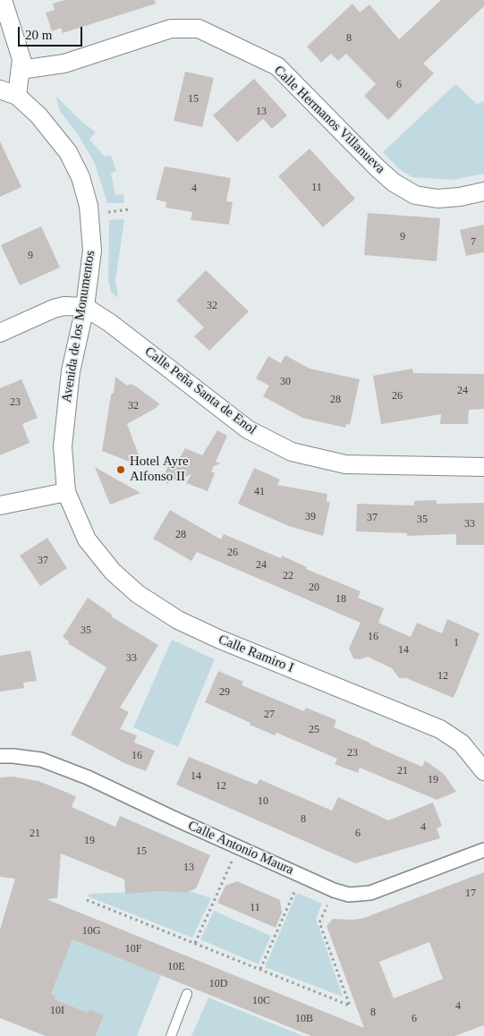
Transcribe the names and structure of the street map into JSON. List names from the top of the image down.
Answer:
{
  "streets": {
    "street": [
      "Calle Hermanos Villanueva",
      "Avenida de los Monumentos",
      "Calle Peña Santa de Enol",
      "Calle Ramiro I",
      "Calle Antonio Maura"
    ]
  },
  "crossings": [
    ["Avenida de los Monumentos", "Calle Peña Santa de Enol"],
    ["Avenida de los Monumentos", "Calle Ramiro I"]
  ],
  "places": ["Hotel Ayre Alfonso II"],
  "house_numbers": [
    "8",
    "6",
    "15",
    "13",
    "11",
    "4",
    "9",
    "7",
    "9",
    "32",
    "30",
    "24",
    "26",
    "28",
    "23",
    "32",
    "41",
    "39",
    "37",
    "35",
    "33",
    "28",
    "26",
    "37",
    "24",
    "22",
    "20",
    "18",
    "35",
    "16",
    "1",
    "14",
    "33",
    "12",
    "29",
    "27",
    "25",
    "23",
    "16",
    "21",
    "14",
    "19",
    "12",
    "10",
    "8",
    "4",
    "21",
    "6",
    "19",
    "15",
    "13",
    "17",
    "11",
    "10G",
    "10F",
    "10E",
    "10D",
    "10C",
    "4",
    "10I",
    "8",
    "10B",
    "6"
  ],
  "scale_bar": "20 m"
}
